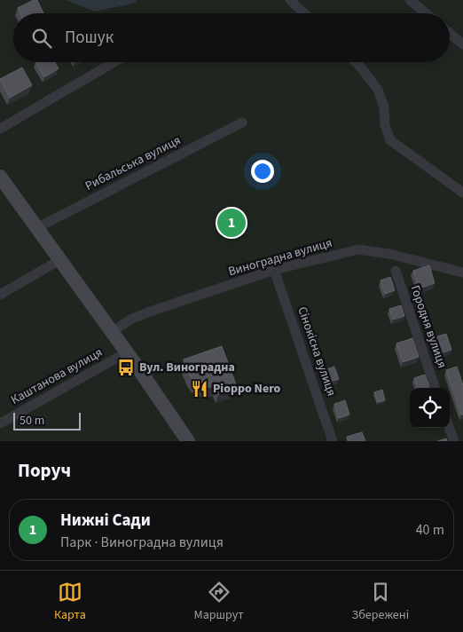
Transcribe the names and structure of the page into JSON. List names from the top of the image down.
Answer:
{
  "streets": {
    "street": [
      "Рибальська вулиця",
      "Виноградна вулиця",
      "Городня вулиця",
      "Сінокісна вулиця",
      "Каштанова вулиця"
    ]
  },
  "crossings": [
    ["Виноградна вулиця", "Сінокісна вулиця"]
  ],
  "places": {
    "bus stop": ["Вул. Виноградна"],
    "restaurant": ["Pioppo Nero"]
  },
  "scale_bar": "50 m",
  "page": {
    "search": "Пошук",
    "pins": "1",
    "scale": "50 m",
    "heading": "Поруч",
    "list": [
      {
        "mark": "1",
        "name": "Нижні Сади",
        "note": "Парк · Виноградна вулиця",
        "value": "40 m"
      }
    ],
    "nav": ["Карта", "Маршрут", "Збережені"]
  }
}
